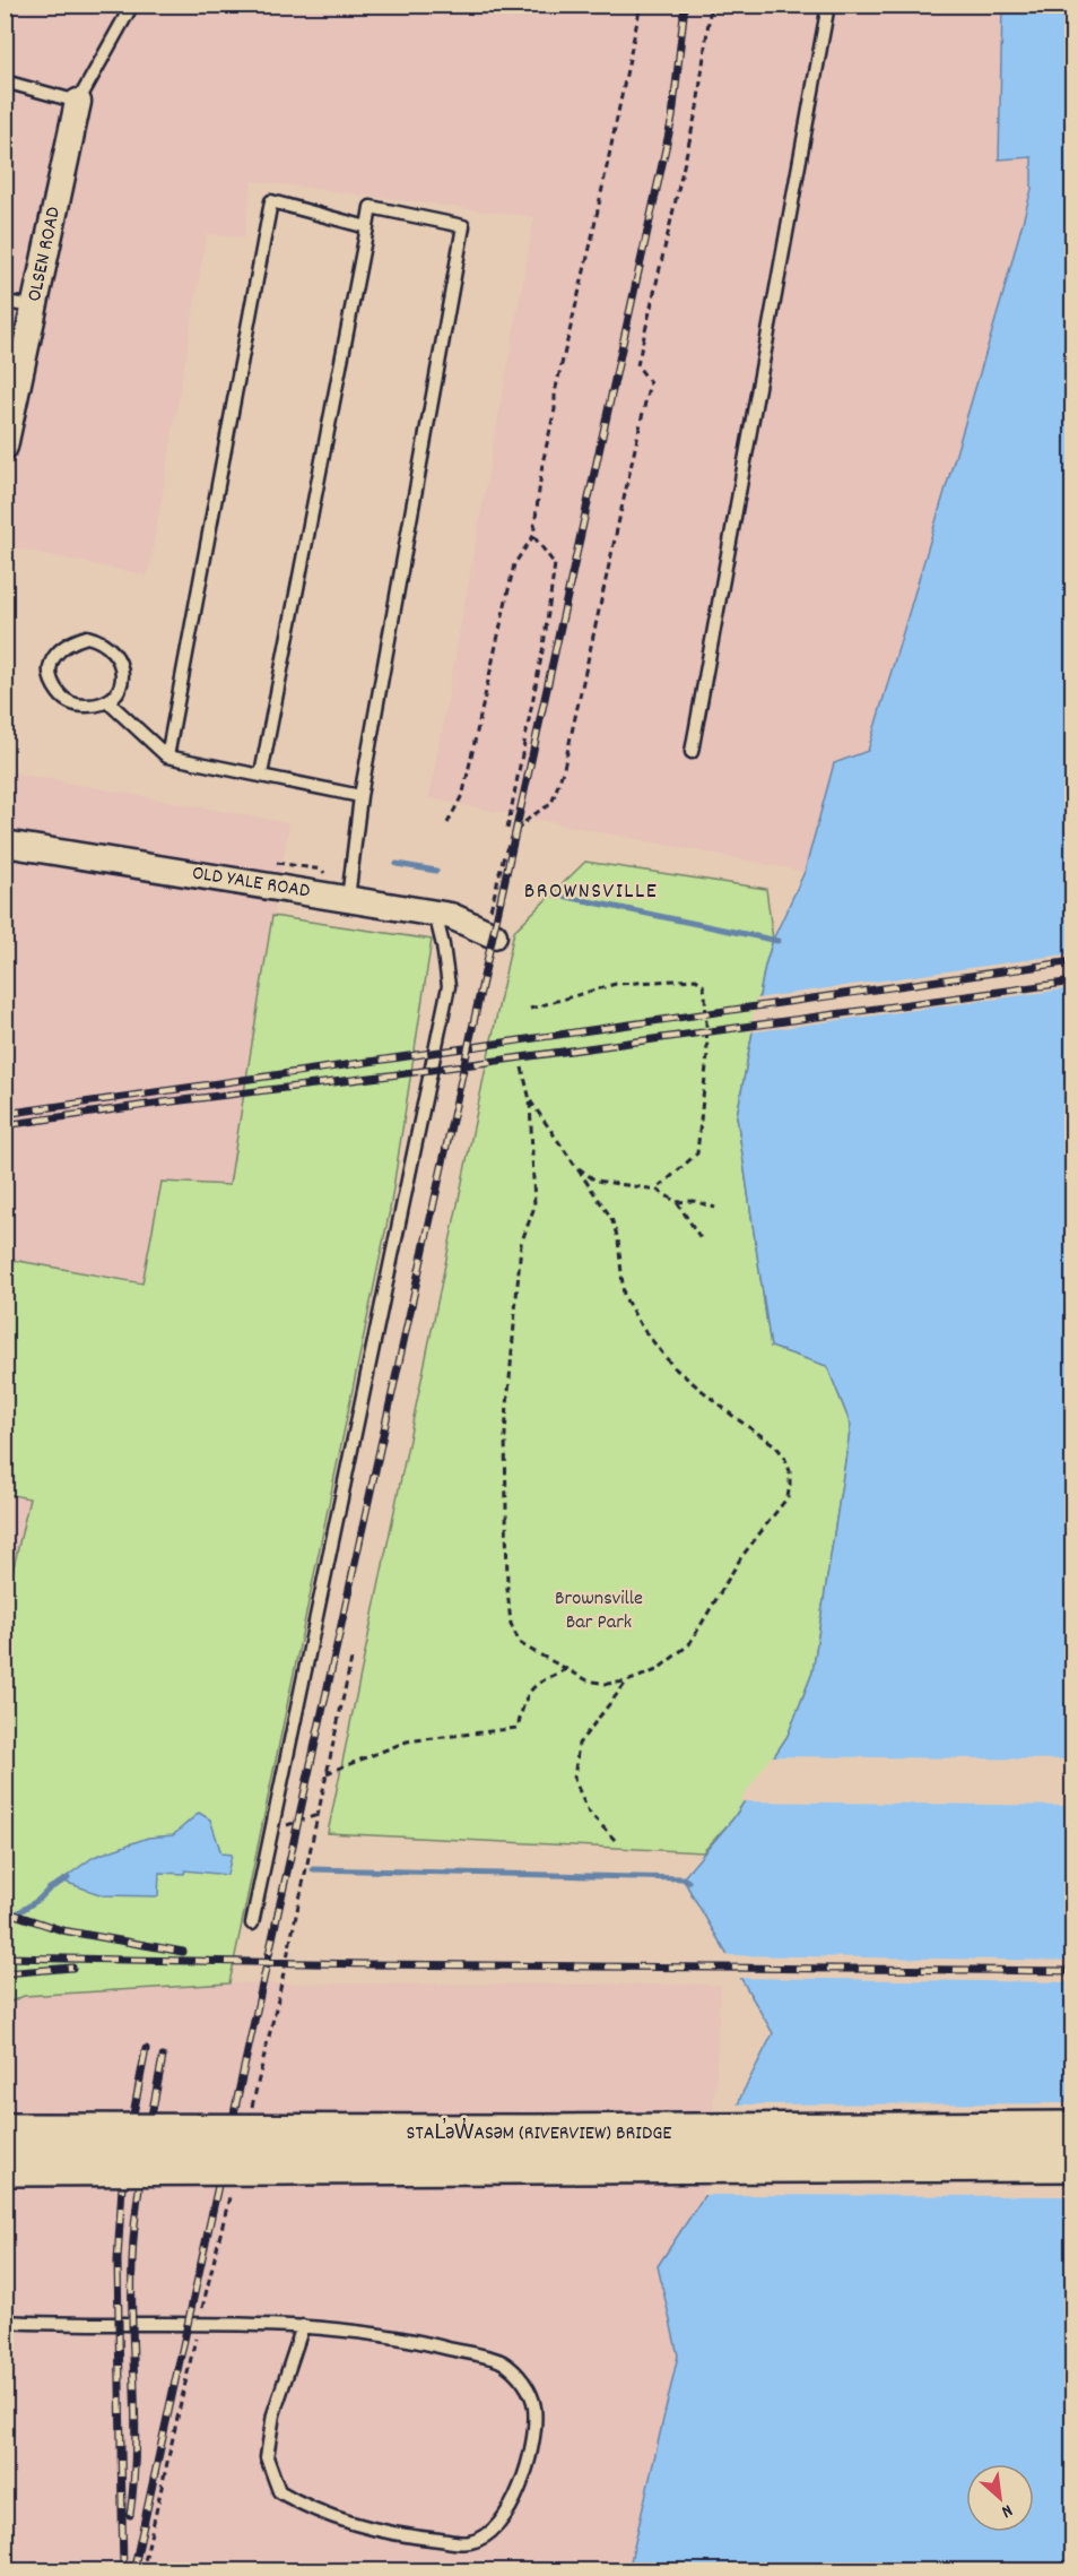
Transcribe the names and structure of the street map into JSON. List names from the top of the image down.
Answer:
{
  "streets": {
    "main road": ["STAL̕ƏW̓ASƏM (RIVERVIEW) BRIDGE"],
    "street": ["OLSEN ROAD", "OLD YALE ROAD"]
  },
  "districts": ["BROWNSVILLE"],
  "parks": ["Brownsville Bar Park"],
  "north": "bottom right"
}
